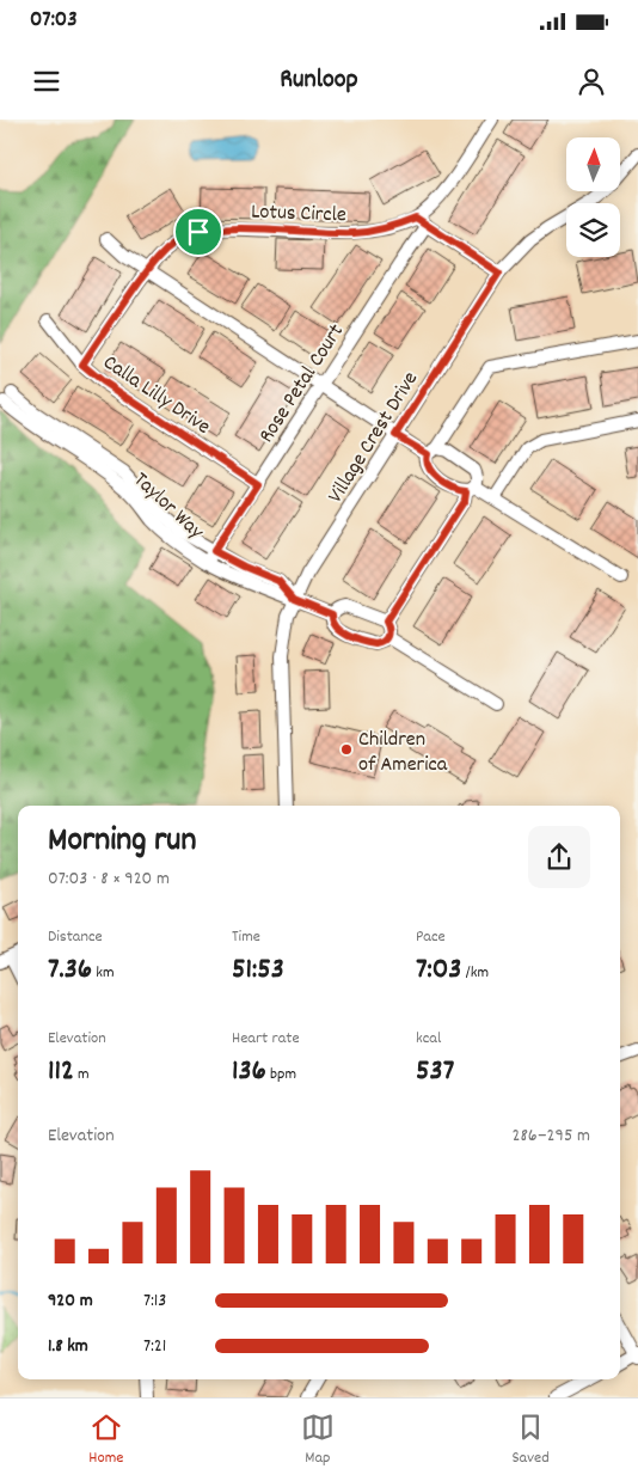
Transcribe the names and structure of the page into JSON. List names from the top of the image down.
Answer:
{
  "streets": {
    "street": [
      "Lotus Circle",
      "Rose Petal Court",
      "Calla Lilly Drive",
      "Village Crest Drive",
      "Taylor Way"
    ]
  },
  "crossings": [
    ["Lotus Circle", "Calla Lilly Drive"],
    ["Rose Petal Court", "Calla Lilly Drive"],
    ["Rose Petal Court", "Taylor Way"],
    ["Village Crest Drive", "Taylor Way"]
  ],
  "places": ["Children of America"],
  "north": "top",
  "page": {
    "status": "07:03",
    "header": "Runloop",
    "heading": ["Morning run", "07:03 · 8 × 920 m"],
    "stats": [
      ["Distance", "7.36 km"],
      ["Time", "51:53"],
      ["Pace", "7:03 /km"],
      ["Elevation", "112 m"],
      ["Heart rate", "136 bpm"],
      ["kcal", "537"]
    ],
    "chart": ["Elevation", "286–295 m"],
    "list": [
      {
        "name": "920 m",
        "note": "7:13"
      },
      {
        "name": "1.8 km",
        "note": "7:21"
      }
    ],
    "tabs": ["Home", "Map", "Saved"]
  }
}
